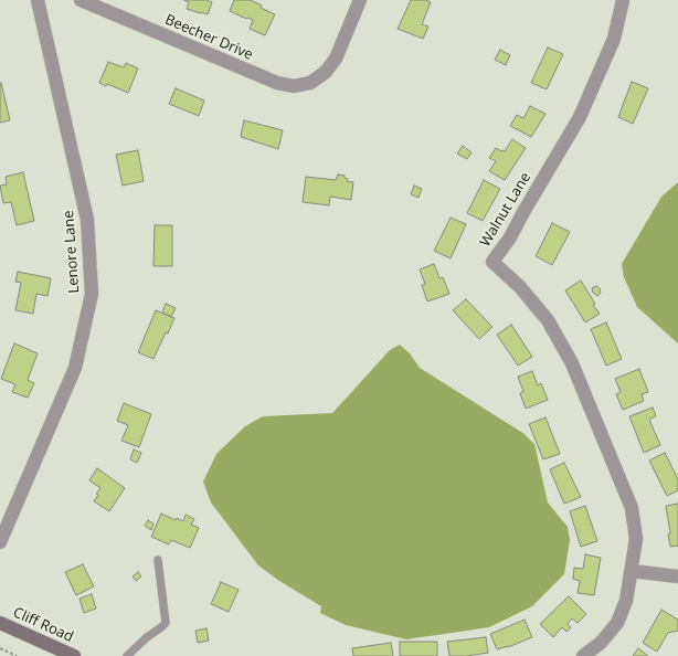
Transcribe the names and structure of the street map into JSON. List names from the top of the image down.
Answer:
{
  "streets": {
    "main road": ["Cliff Road"],
    "street": ["Beecher Drive", "Walnut Lane", "Lenore Lane"]
  }
}
